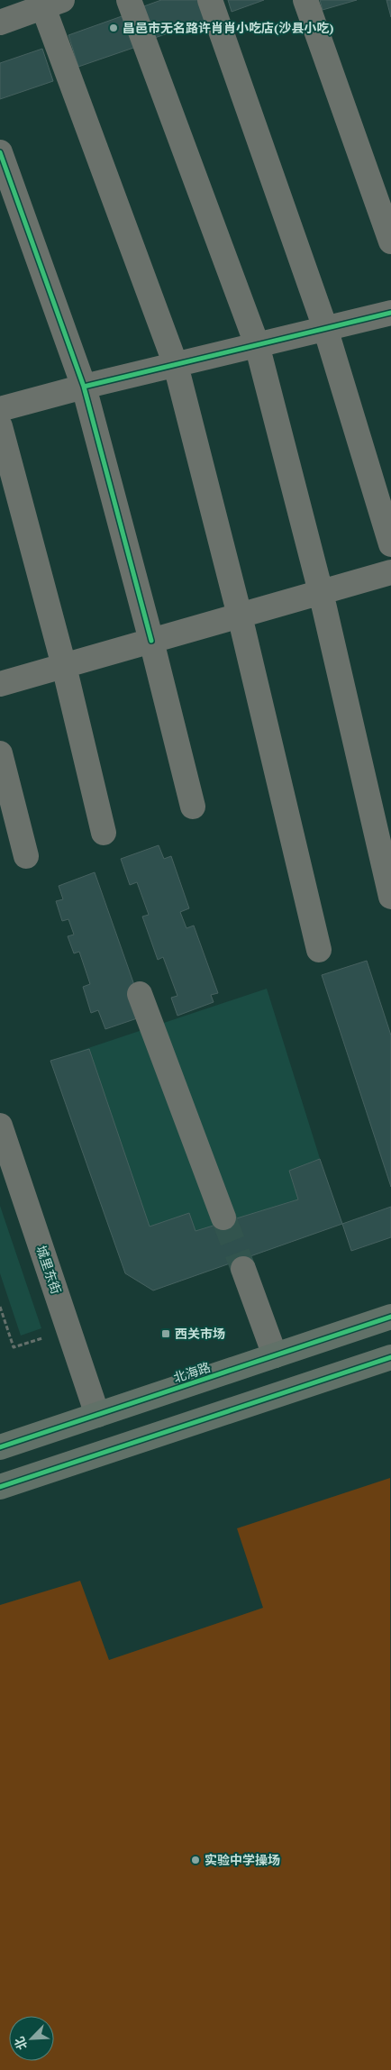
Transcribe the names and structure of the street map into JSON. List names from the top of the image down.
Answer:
{
  "streets": {
    "main road": ["北海路"],
    "street": ["城里东街"]
  },
  "crossings": [
    ["城里东街", "北海路"]
  ],
  "places": {
    "other": ["昌邑市无名路许肖肖小吃店(沙县小吃)", "实验中学操场"],
    "transit": ["西关市场"]
  },
  "north": "bottom left"
}
